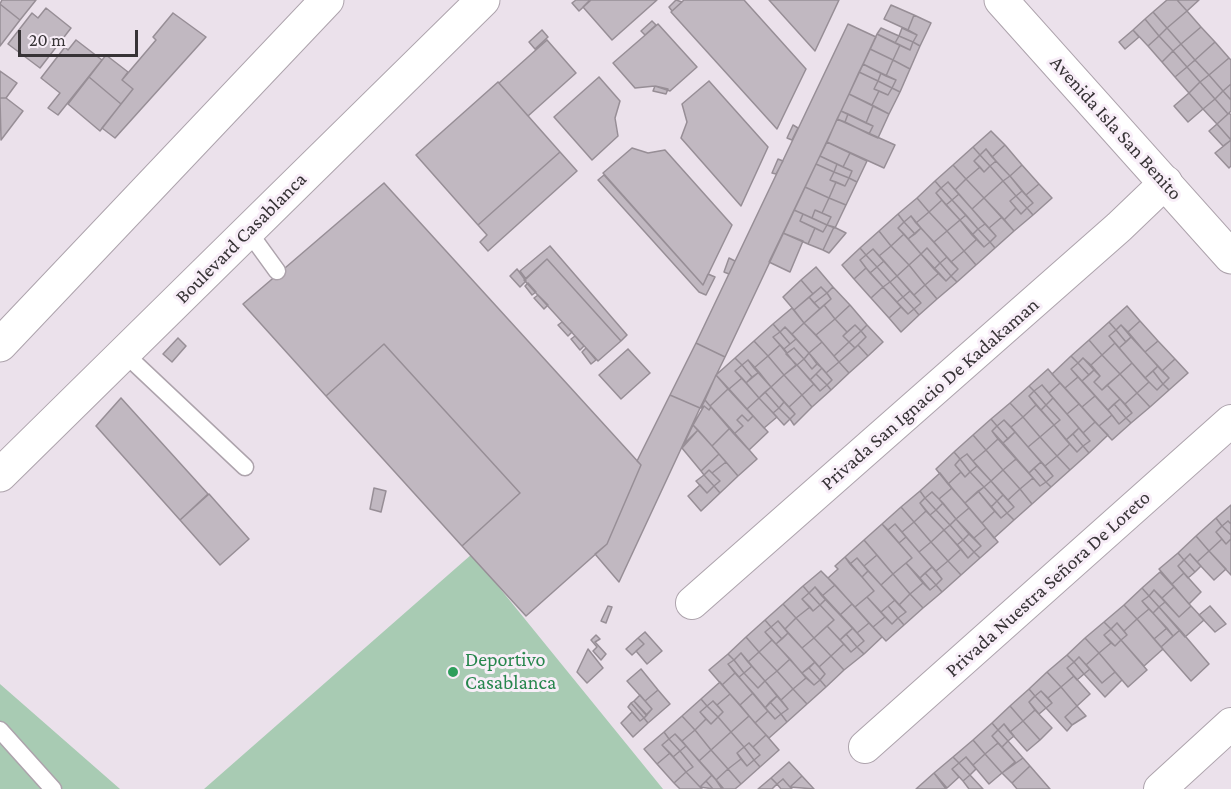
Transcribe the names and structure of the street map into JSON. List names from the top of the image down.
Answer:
{
  "streets": {
    "main road": ["Avenida Isla San Benito", "Boulevard Casablanca"],
    "street": ["Privada San Ignacio De Kadakaman", "Privada Nuestra Señora De Loreto"]
  },
  "crossings": [
    ["Avenida Isla San Benito", "Privada San Ignacio De Kadakaman"]
  ],
  "places": ["Deportivo Casablanca"],
  "scale_bar": "20 m"
}
